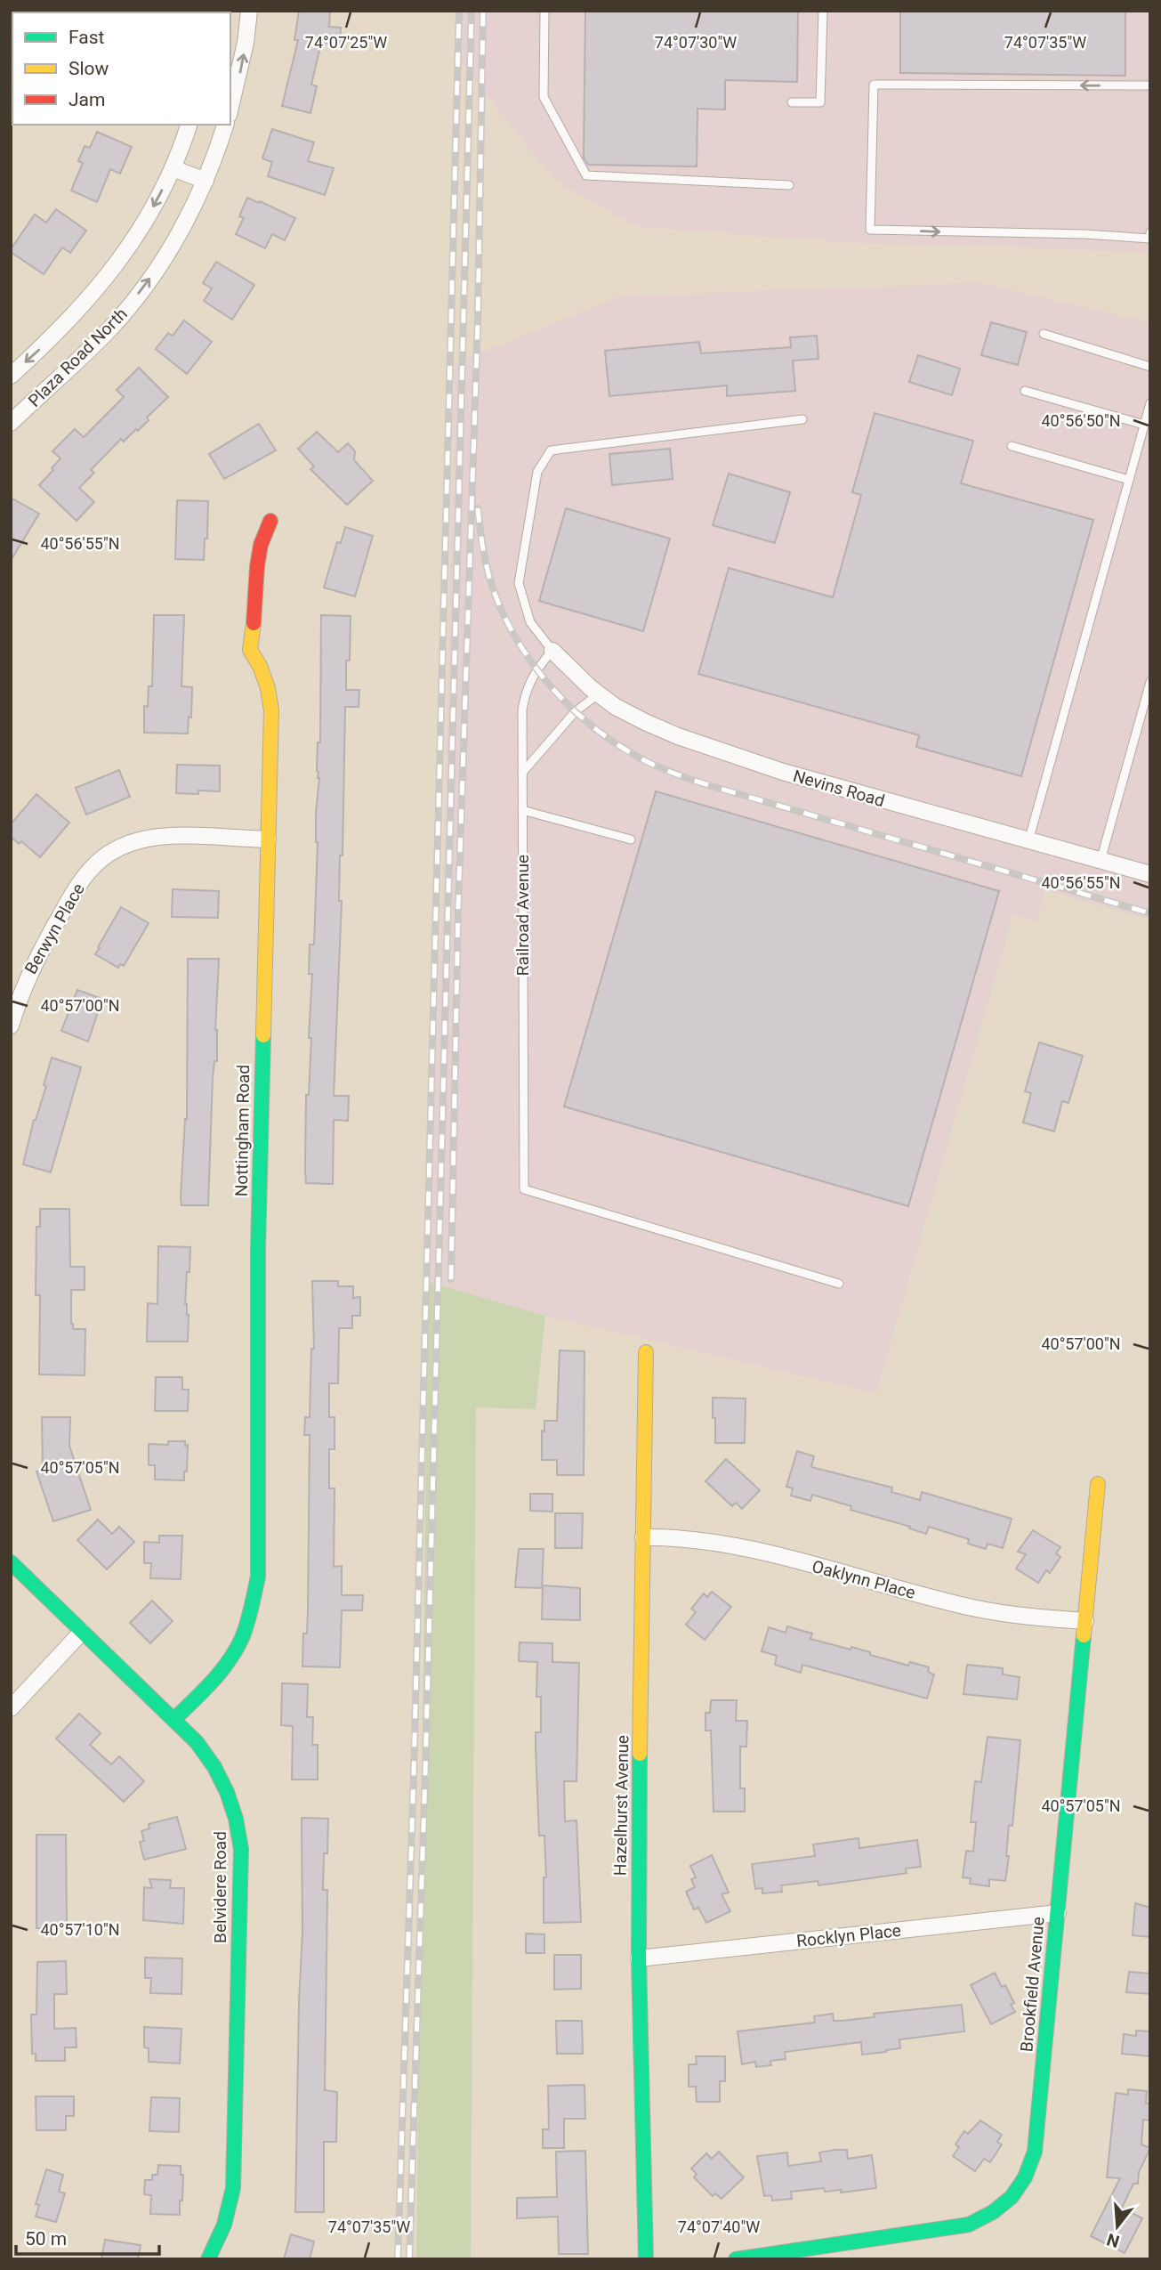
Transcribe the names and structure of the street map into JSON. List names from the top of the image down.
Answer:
{
  "streets": {
    "street": [
      "Plaza Road North",
      "Nevins Road",
      "Berwyn Place",
      "Nottingham Road",
      "Oaklynn Place",
      "Hazelhurst Avenue",
      "Belvidere Road",
      "Rocklyn Place",
      "Brookfield Avenue"
    ],
    "lane": ["Railroad Avenue"]
  },
  "crossings": [
    ["Nevins Road", "Railroad Avenue"],
    ["Berwyn Place", "Nottingham Road"],
    ["Nottingham Road", "Belvidere Road"],
    ["Oaklynn Place", "Hazelhurst Avenue"],
    ["Oaklynn Place", "Brookfield Avenue"],
    ["Hazelhurst Avenue", "Rocklyn Place"],
    ["Rocklyn Place", "Brookfield Avenue"]
  ],
  "legend": ["Fast", "Slow", "Jam"],
  "scale_bar": "50 m",
  "north": "bottom",
  "coordinates": [
    "74°07'25\"W",
    "74°07'30\"W",
    "74°07'35\"W",
    "40°56'50\"N",
    "40°56'55\"N",
    "40°57'00\"N",
    "40°57'05\"N",
    "40°57'10\"N",
    "74°07'40\"W"
  ]
}
